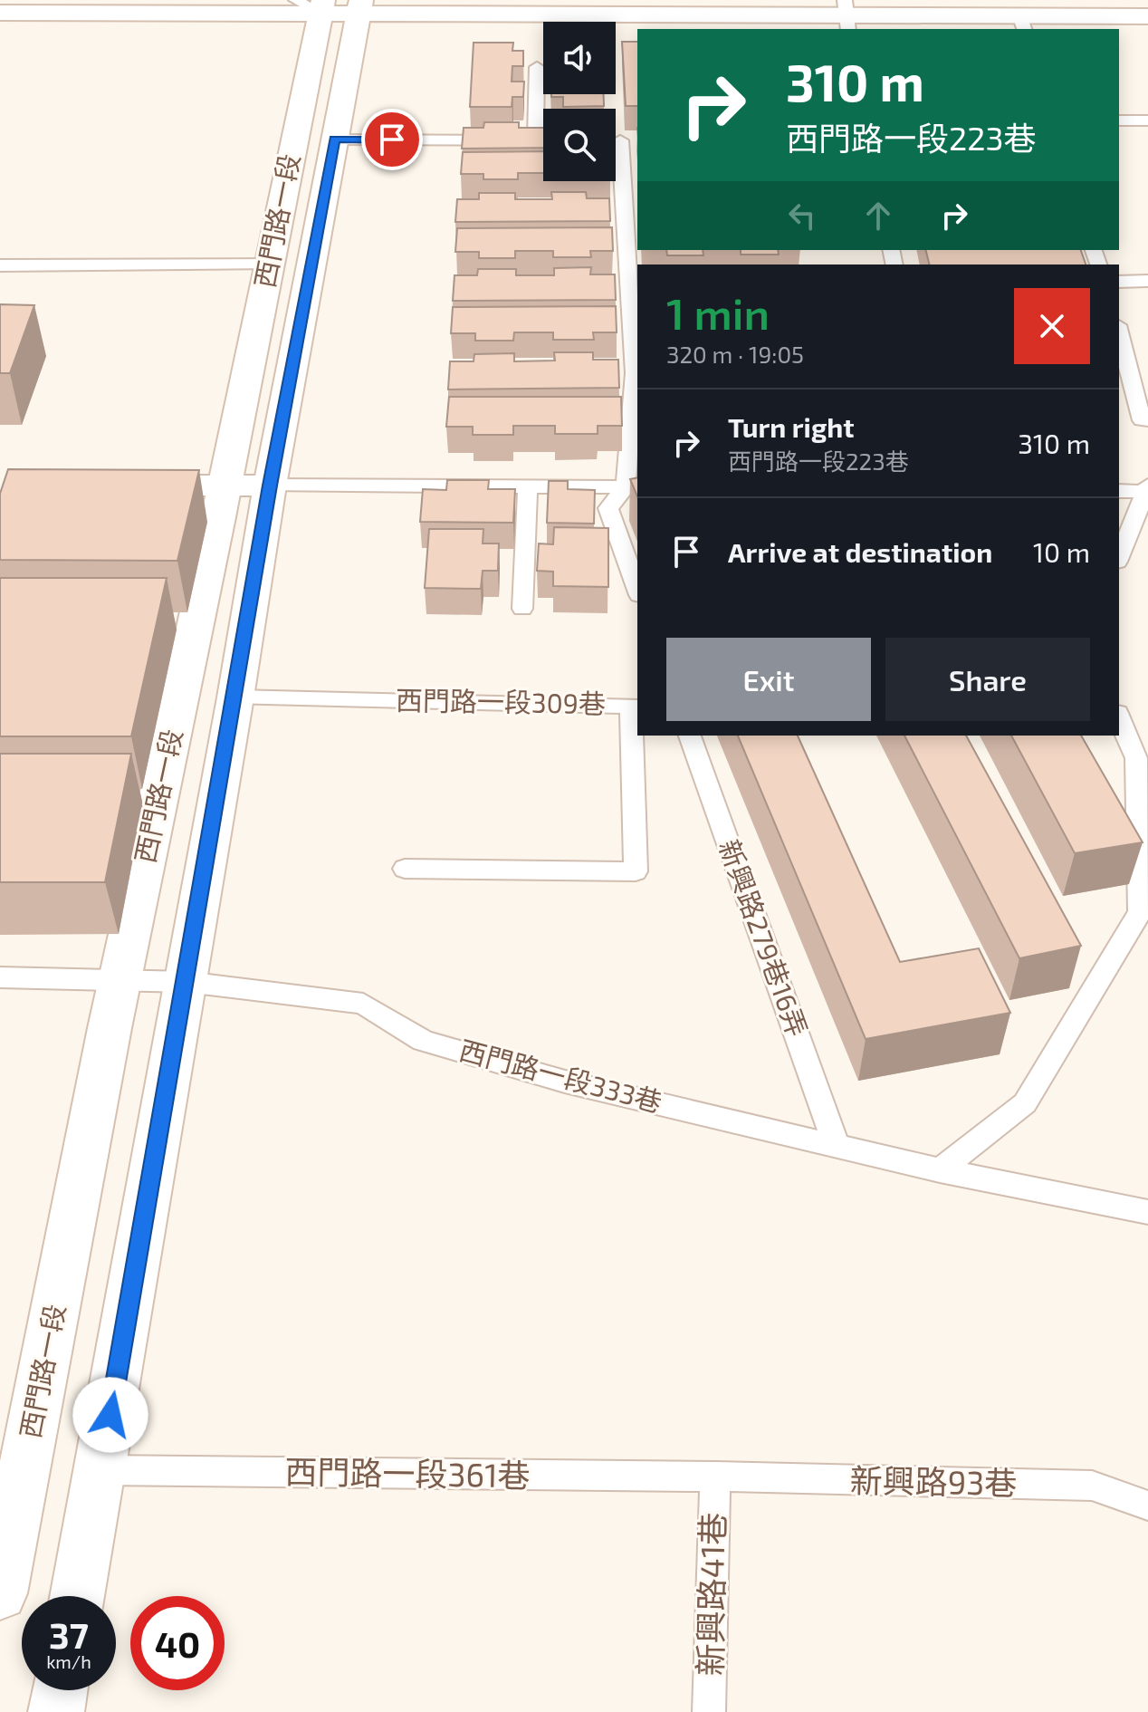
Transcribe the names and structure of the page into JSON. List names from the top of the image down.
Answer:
{
  "streets": {
    "street": ["西門路一段"],
    "lane": [
      "西門路一段309巷",
      "新興路279巷16弄",
      "西門路一段333巷",
      "西門路一段361巷",
      "新興路93巷",
      "新興路41巷"
    ]
  },
  "crossings": [
    ["西門路一段", "西門路一段309巷"],
    ["西門路一段", "西門路一段333巷"],
    ["西門路一段", "西門路一段361巷"],
    ["新興路279巷16弄", "西門路一段333巷"],
    ["西門路一段361巷", "新興路93巷"],
    ["西門路一段361巷", "新興路41巷"],
    ["新興路93巷", "新興路41巷"]
  ],
  "page": {
    "turn": ["310 m", "西門路一段223巷"],
    "heading": ["1 min", "320 m · 19:05"],
    "list": [
      {
        "name": "Turn right",
        "note": "西門路一段223巷",
        "value": "310 m"
      },
      {
        "name": "Arrive at destination",
        "value": "10 m"
      }
    ],
    "buttons": ["Exit", "Share"],
    "speed": "37 km/h",
    "limit": "40"
  }
}
